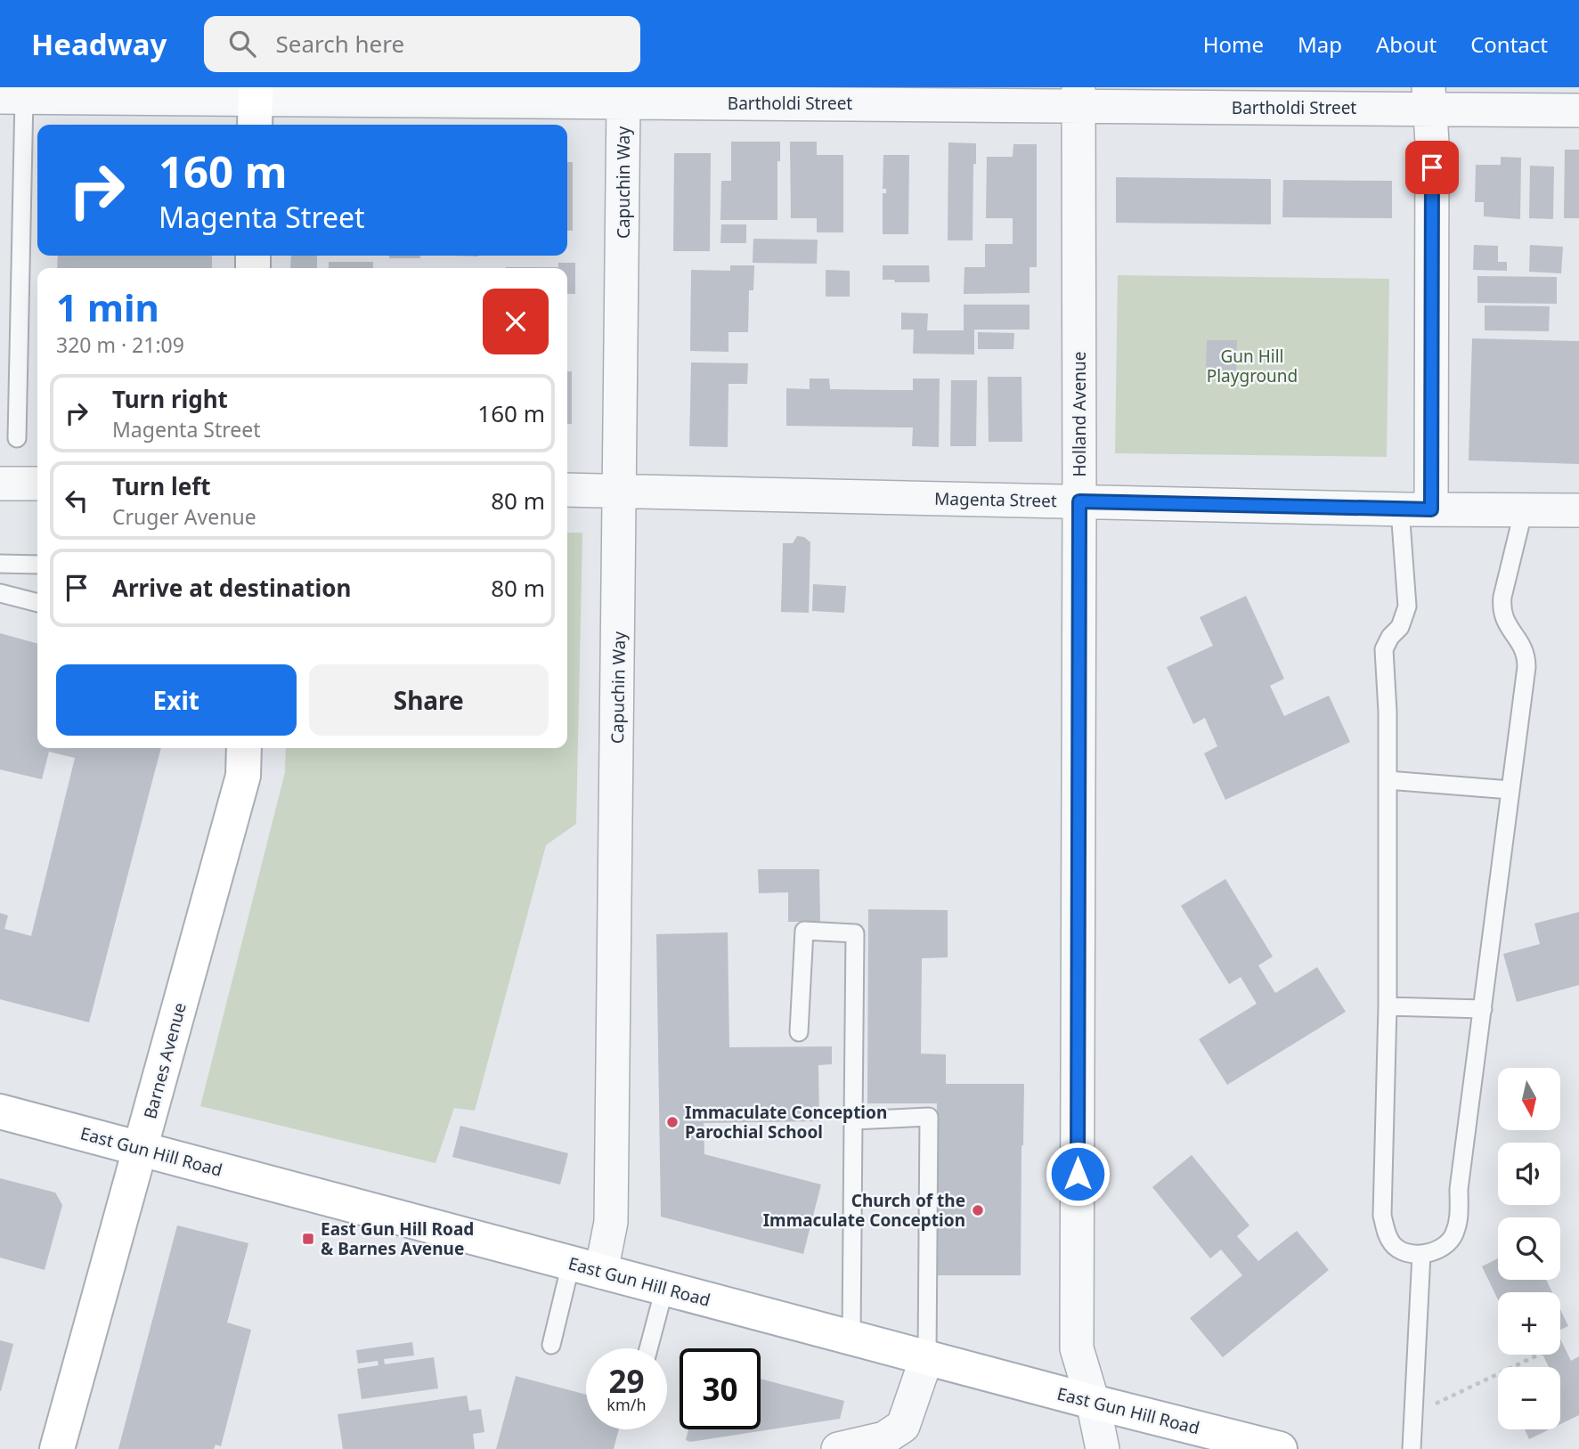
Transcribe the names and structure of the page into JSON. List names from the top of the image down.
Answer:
{
  "streets": {
    "main road": ["Barnes Avenue", "East Gun Hill Road"],
    "street": [
      "Bartholdi Street",
      "Capuchin Way",
      "Holland Avenue",
      "Magenta Street"
    ]
  },
  "crossings": [
    ["Bartholdi Street", "Capuchin Way"],
    ["Bartholdi Street", "Holland Avenue"],
    ["Capuchin Way", "Magenta Street"],
    ["Capuchin Way", "East Gun Hill Road"],
    ["Holland Avenue", "Magenta Street"],
    ["Holland Avenue", "East Gun Hill Road"],
    ["Barnes Avenue", "East Gun Hill Road"]
  ],
  "parks": ["Gun Hill Playground"],
  "places": {
    "other": ["Immaculate Conception Parochial School", "Church of the Immaculate Conception"],
    "transit": ["East Gun Hill Road & Barnes Avenue"]
  },
  "north": "bottom",
  "page": {
    "header": "Headway",
    "search": "Search here",
    "nav": [
      "Home",
      "Map",
      "About",
      "Contact"
    ],
    "turn": ["160 m", "Magenta Street"],
    "heading": ["1 min", "320 m · 21:09"],
    "list": [
      {
        "name": "Turn right",
        "note": "Magenta Street",
        "value": "160 m"
      },
      {
        "name": "Turn left",
        "note": "Cruger Avenue",
        "value": "80 m"
      },
      {
        "name": "Arrive at destination",
        "value": "80 m"
      }
    ],
    "buttons": ["Exit", "Share"],
    "map_buttons": ["+", "−"],
    "speed": "29 km/h",
    "limit": "30"
  }
}
